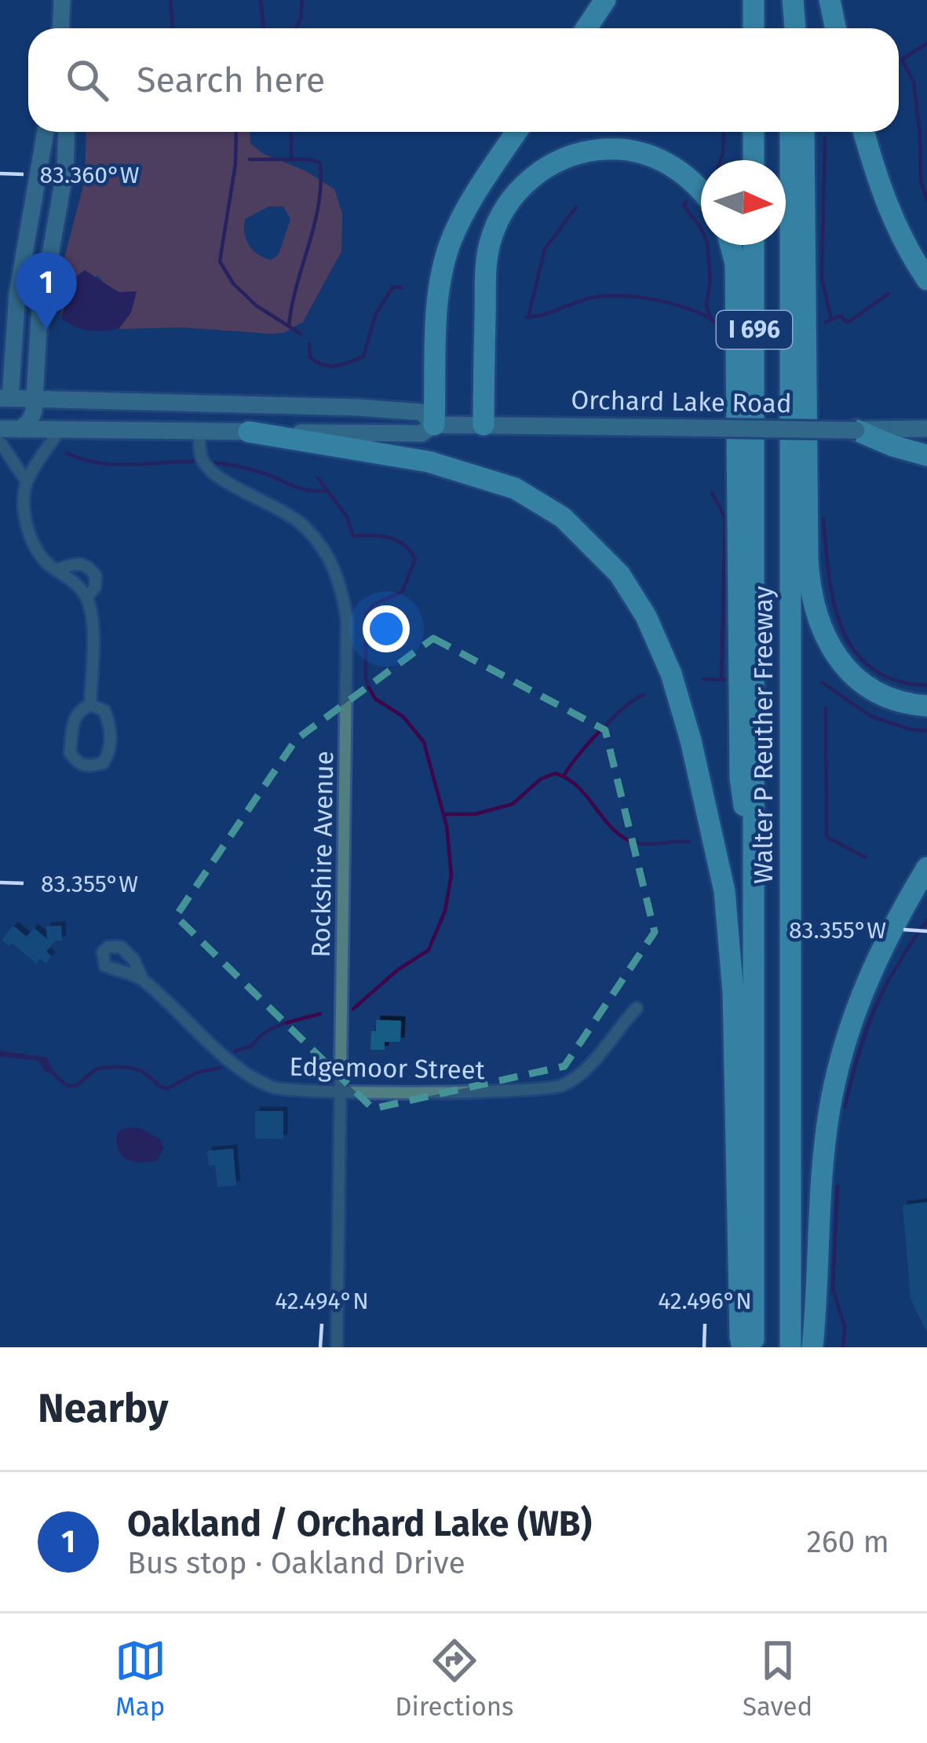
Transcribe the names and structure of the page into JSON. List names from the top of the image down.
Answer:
{
  "streets": {
    "highway": ["I 696", "Walter P Reuther Freeway"],
    "main road": ["Orchard Lake Road"],
    "street": ["Rockshire Avenue", "Edgemoor Street"]
  },
  "crossings": [
    ["Orchard Lake Road", "Rockshire Avenue"],
    ["Rockshire Avenue", "Edgemoor Street"]
  ],
  "north": "right",
  "page": {
    "search": "Search here",
    "pins": "1",
    "heading": "Nearby",
    "list": [
      {
        "mark": "1",
        "name": "Oakland / Orchard Lake (WB)",
        "note": "Bus stop · Oakland Drive",
        "value": "260 m"
      }
    ],
    "nav": ["Map", "Directions", "Saved"]
  },
  "coordinates": [
    "83.360°W",
    "83.355°W",
    "42.494°N",
    "42.496°N"
  ]
}
